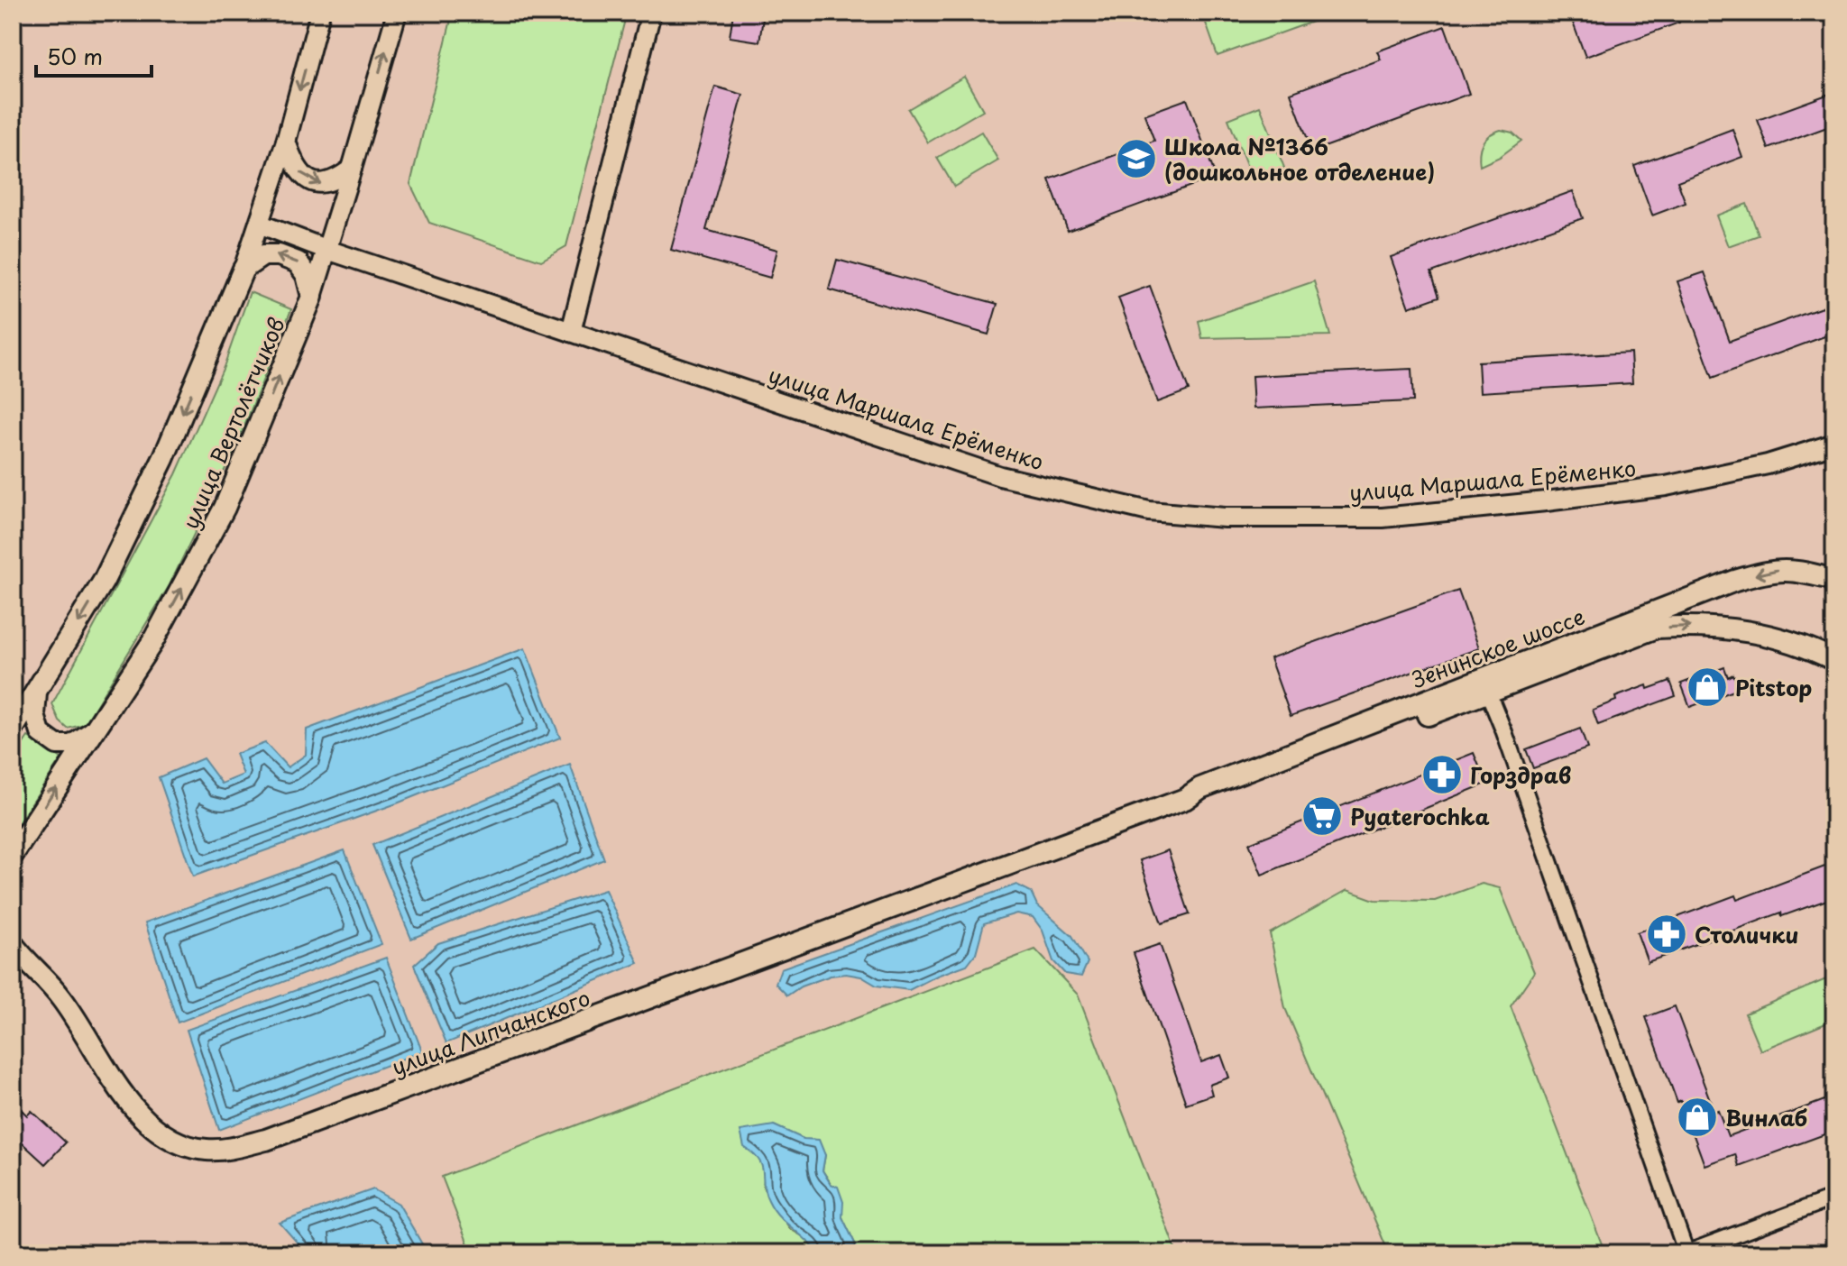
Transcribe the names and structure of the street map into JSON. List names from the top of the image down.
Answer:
{
  "streets": {
    "main road": ["улица Вертолётчиков", "Зенинское шоссе", "улица Липчанского"],
    "street": ["улица Маршала Ерёменко"]
  },
  "crossings": [
    ["улица Маршала Ерёменко", "улица Вертолётчиков"],
    ["Зенинское шоссе", "улица Липчанского"]
  ],
  "one_way": ["улица Вертолётчиков"],
  "places": {
    "school or university": ["Школа №1366 (дошкольное отделение)"],
    "shop": ["Pitstop", "Винлаб"],
    "pharmacy": ["Горздрав", "Столички"],
    "supermarket": ["Pyaterochka"]
  },
  "scale_bar": "50 m"
}
